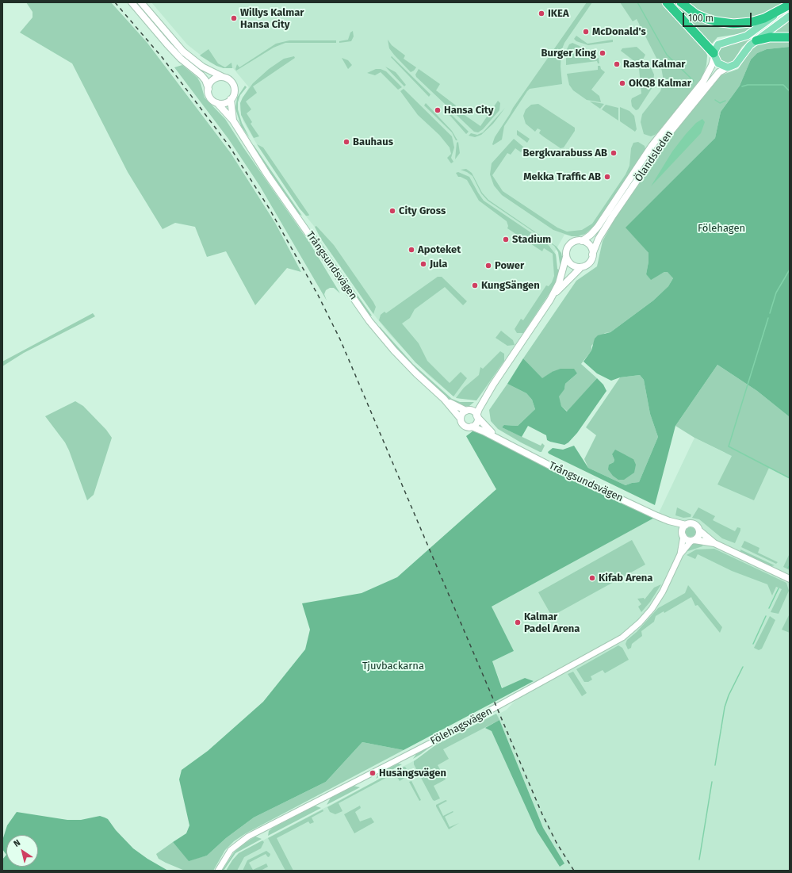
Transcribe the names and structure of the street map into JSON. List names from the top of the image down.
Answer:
{
  "streets": {
    "main road": ["Ölandsleden", "Trångsundsvägen"],
    "street": ["Fölehagsvägen"]
  },
  "crossings": [
    ["Ölandsleden", "Trångsundsvägen"],
    ["Trångsundsvägen", "Fölehagsvägen"]
  ],
  "parks": ["Fölehagen", "Tjuvbackarna"],
  "places": [
    "IKEA",
    "Willys Kalmar Hansa City",
    "McDonald's",
    "Burger King",
    "Rasta Kalmar",
    "OKQ8 Kalmar",
    "Hansa City",
    "Bauhaus",
    "Bergkvarabuss AB",
    "Mekka Traffic AB",
    "City Gross",
    "Stadium",
    "Apoteket",
    "Jula",
    "Power",
    "KungSängen",
    "Kifab Arena",
    "Kalmar Padel Arena",
    "Husängsvägen"
  ],
  "scale_bar": "100 m",
  "north": "top left"
}
